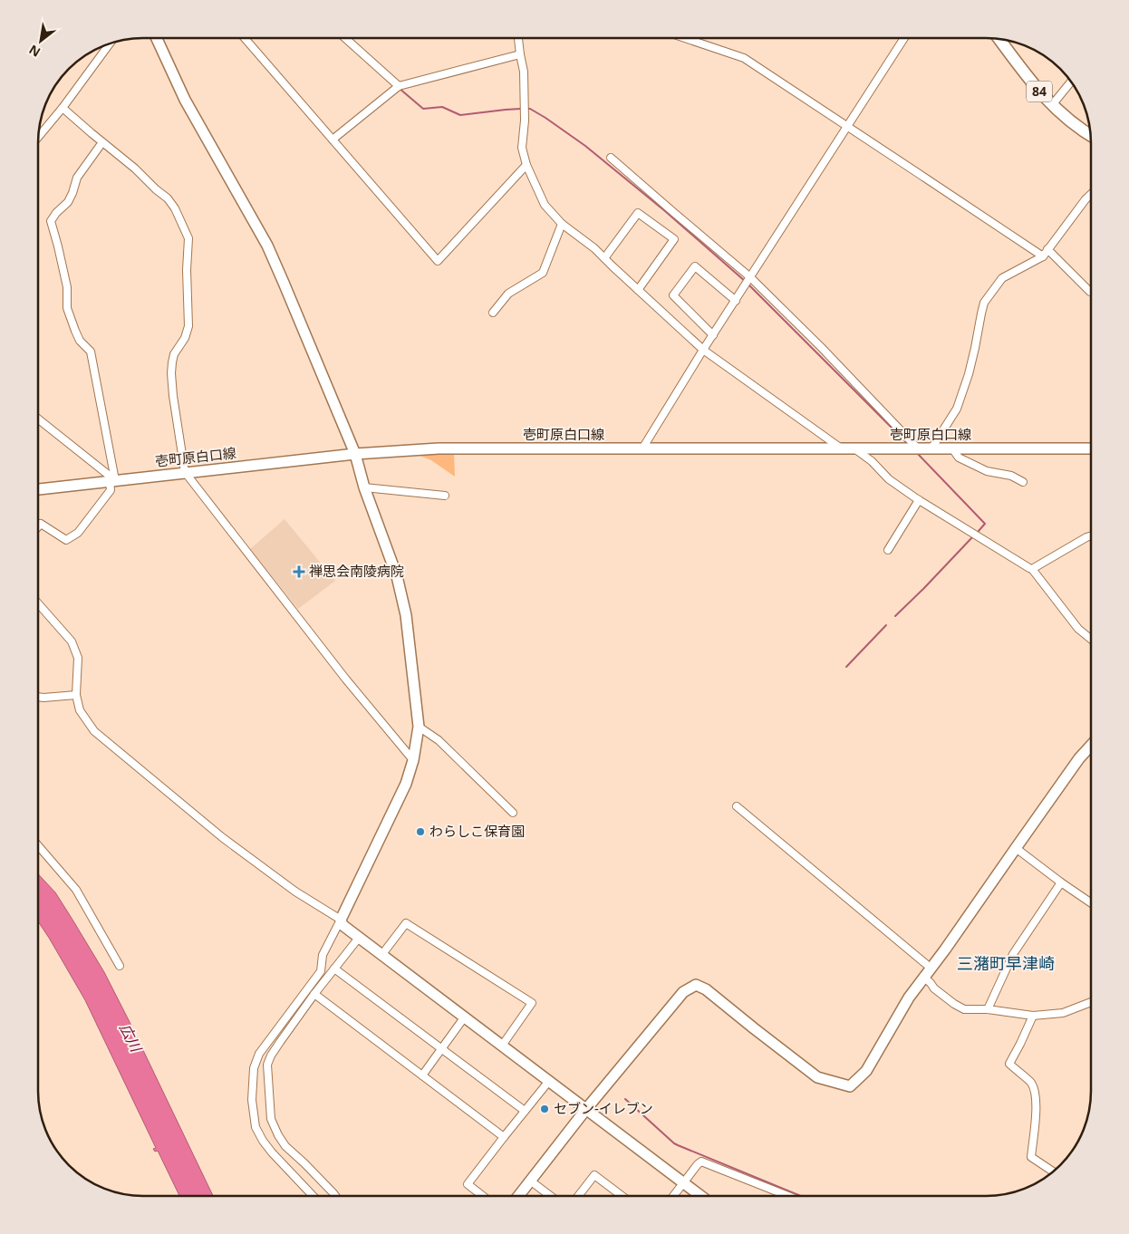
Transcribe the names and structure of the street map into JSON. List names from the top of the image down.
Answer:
{
  "streets": {
    "main road": ["84"],
    "street": ["壱町原白口線"]
  },
  "districts": ["三潴町早津崎"],
  "water": ["広川"],
  "places": {
    "health": ["禅思会南陵病院"],
    "other": ["わらしこ保育園", "セブン-イレブン"]
  },
  "north": "bottom left"
}
